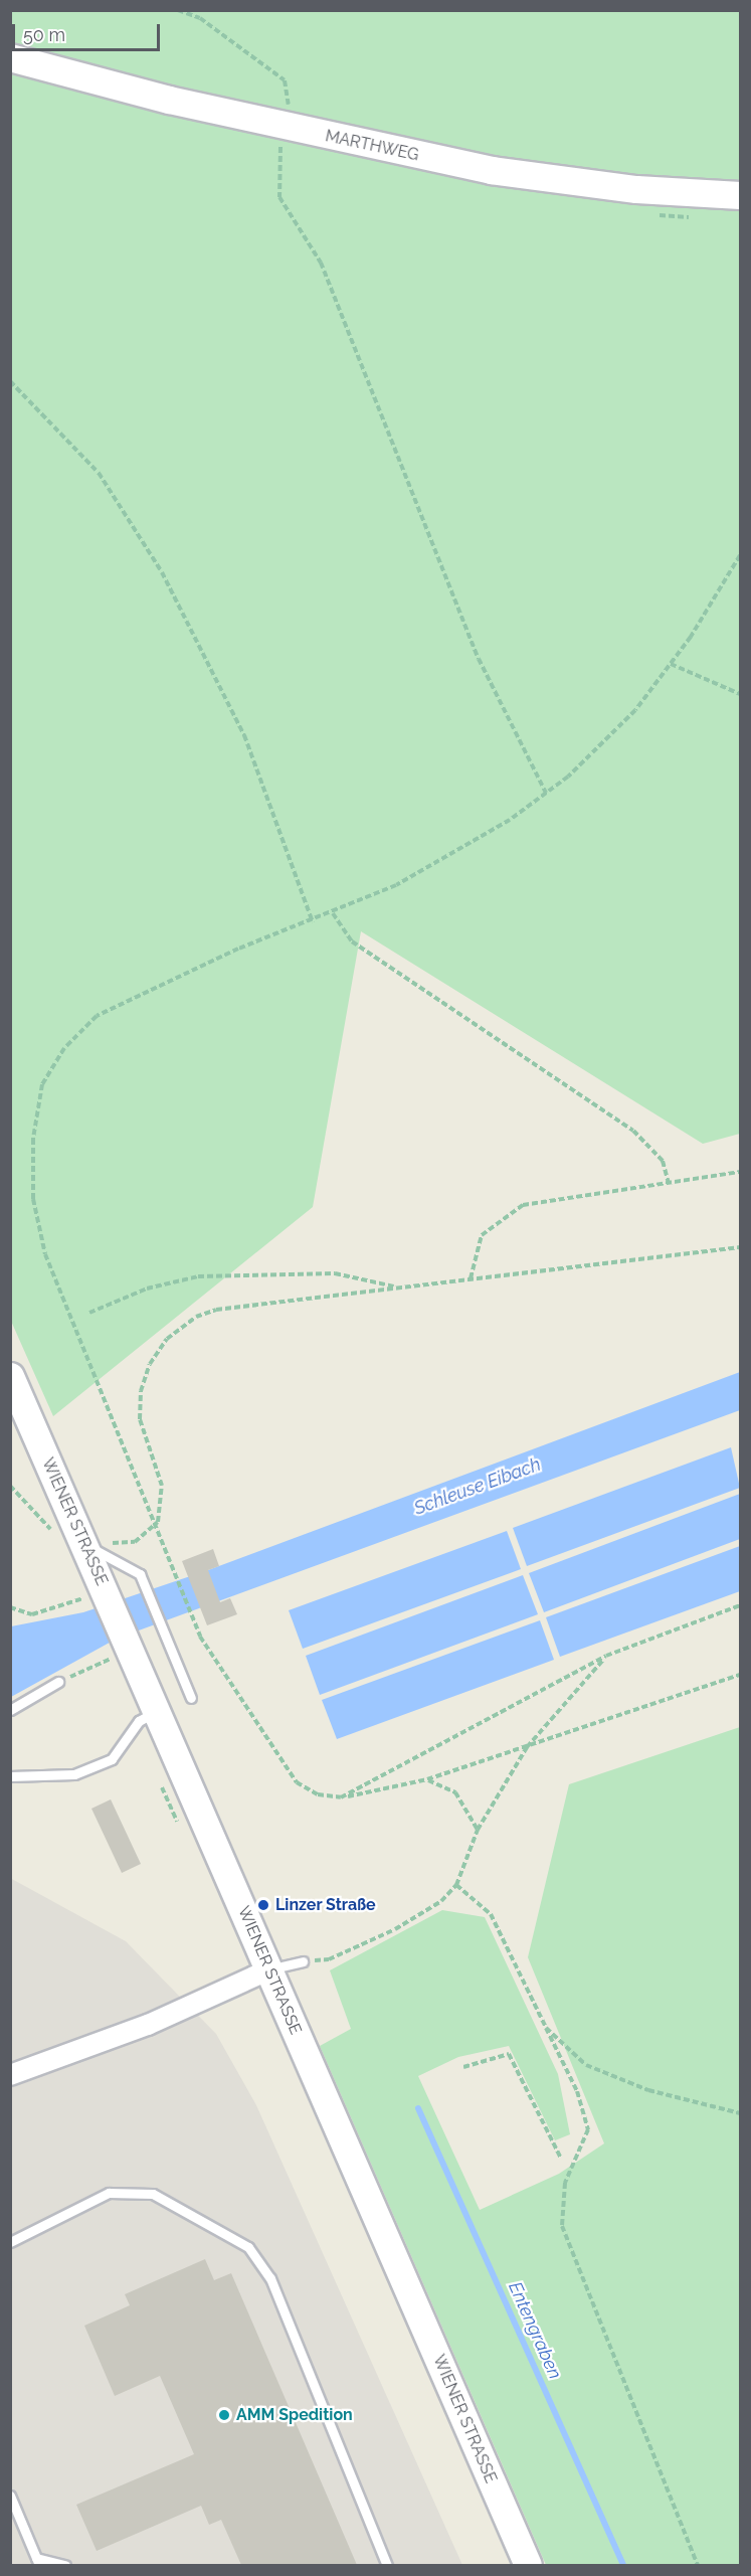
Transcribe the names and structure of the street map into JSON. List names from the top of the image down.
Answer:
{
  "streets": {
    "main road": ["MARTHWEG", "WIENER STRASSE"]
  },
  "water": ["Schleuse Eibach", "Entengraben"],
  "places": ["Linzer Straße", "AMM Spedition"],
  "scale_bar": "50 m"
}
